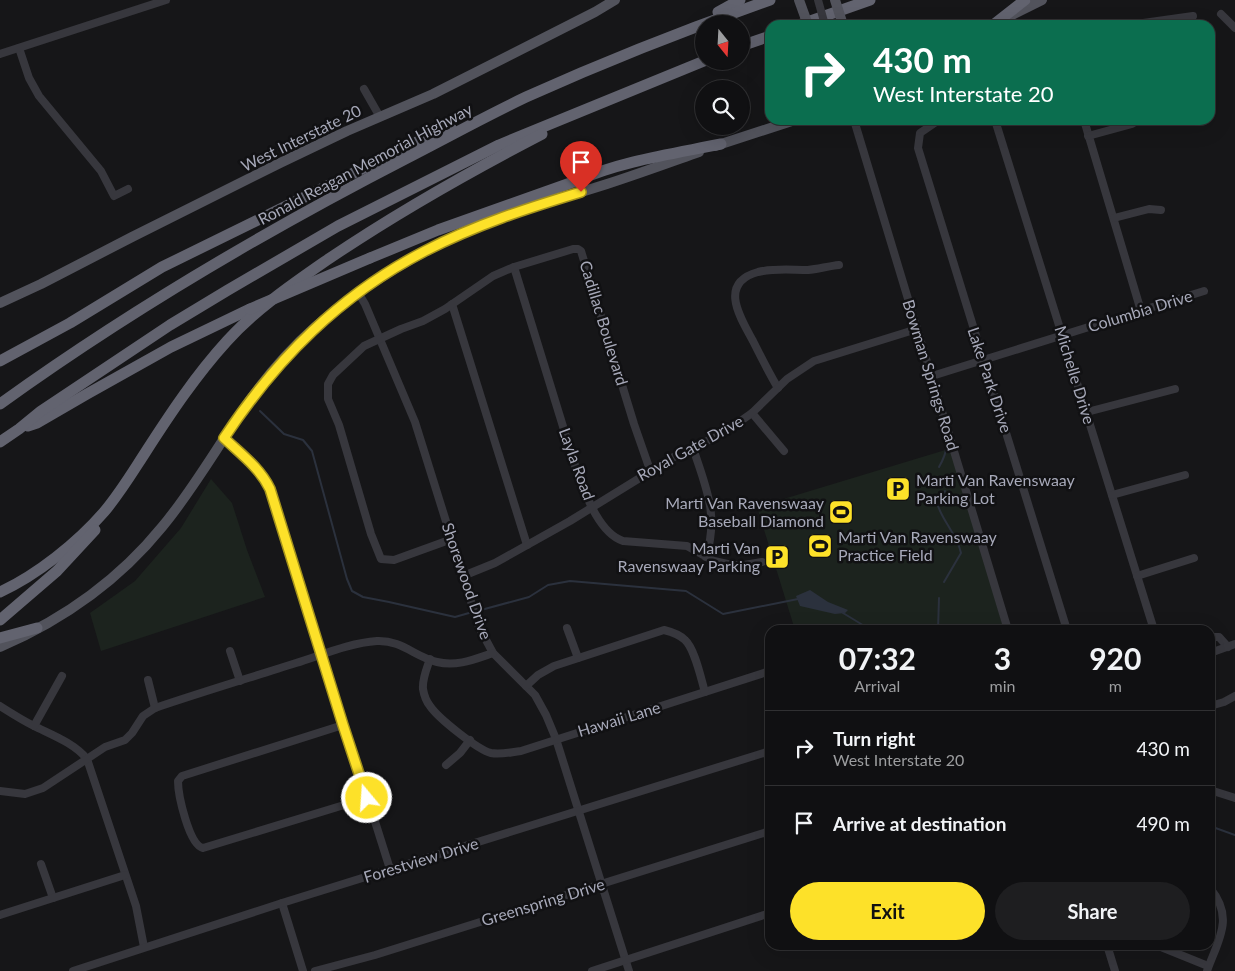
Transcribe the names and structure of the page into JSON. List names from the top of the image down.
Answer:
{
  "streets": {
    "highway": ["Ronald Reagan Memorial Highway"],
    "main road": ["West Interstate 20"],
    "street": [
      "Columbia Drive",
      "Cadillac Boulevard",
      "Bowman Springs Road",
      "Michelle Drive",
      "Lake Park Drive",
      "Royal Gate Drive",
      "Layla Road",
      "Shorewood Drive",
      "Hawaii Lane",
      "Forestview Drive",
      "Greenspring Drive"
    ]
  },
  "crossings": [
    ["Columbia Drive", "Bowman Springs Road"],
    ["Columbia Drive", "Michelle Drive"],
    ["Columbia Drive", "Lake Park Drive"],
    ["Cadillac Boulevard", "Royal Gate Drive"],
    ["Cadillac Boulevard", "Layla Road"],
    ["Cadillac Boulevard", "Shorewood Drive"],
    ["Bowman Springs Road", "Royal Gate Drive"],
    ["Royal Gate Drive", "Layla Road"],
    ["Royal Gate Drive", "Shorewood Drive"],
    ["Shorewood Drive", "Hawaii Lane"],
    ["Shorewood Drive", "Forestview Drive"],
    ["Shorewood Drive", "Greenspring Drive"]
  ],
  "places": {
    "parking": ["Marti Van Ravenswaay Parking Lot", "Marti Van Ravenswaay Parking"],
    "sports": ["Marti Van Ravenswaay Baseball Diamond", "Marti Van Ravenswaay Practice Field"]
  },
  "north": "bottom",
  "page": {
    "turn": ["430 m", "West Interstate 20"],
    "eta": [
      "07:32",
      "Arrival",
      "3",
      "min",
      "920",
      "m"
    ],
    "list": [
      {
        "name": "Turn right",
        "note": "West Interstate 20",
        "value": "430 m"
      },
      {
        "name": "Arrive at destination",
        "value": "490 m"
      }
    ],
    "buttons": ["Exit", "Share"]
  }
}
